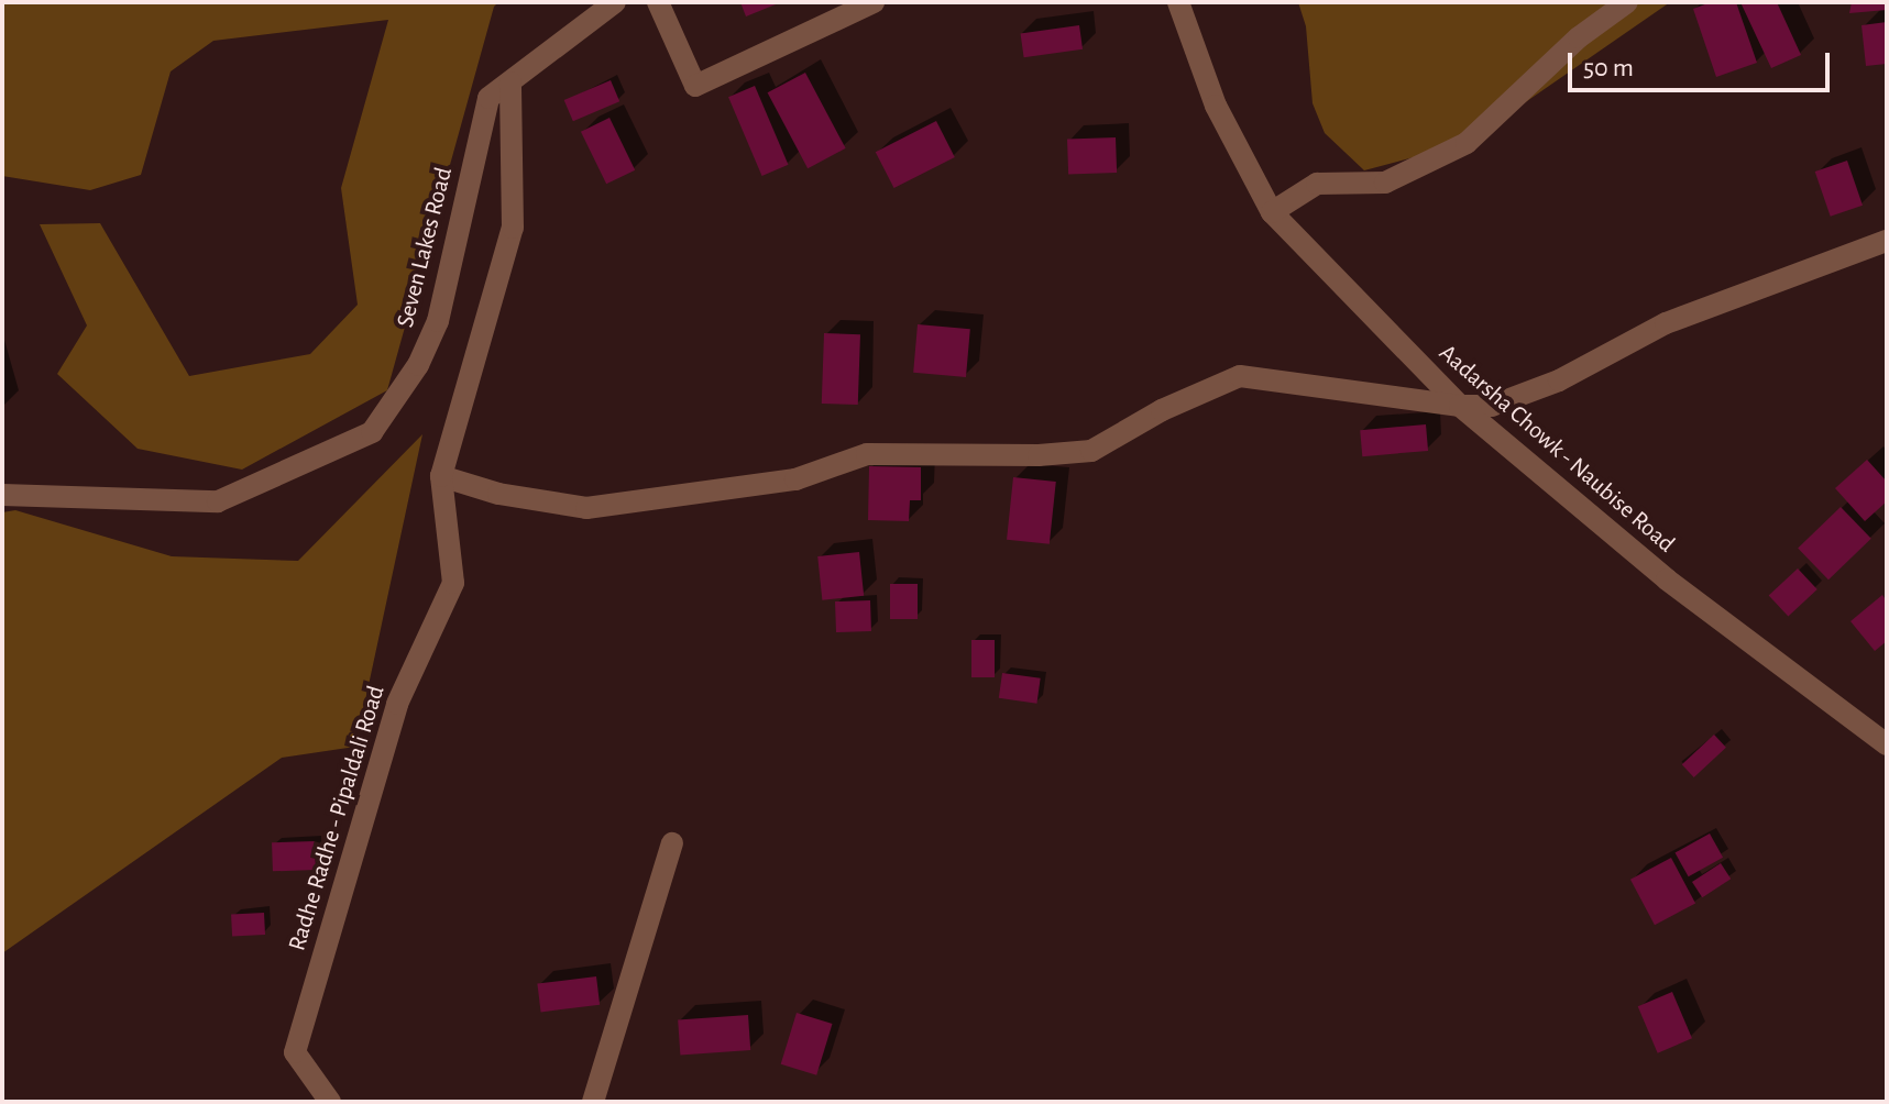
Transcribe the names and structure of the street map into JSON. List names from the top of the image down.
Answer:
{
  "streets": {
    "street": ["Seven Lakes Road", "Aadarsha Chowk - Naubise Road", "Radhe Radhe - Pipaldali Road"]
  },
  "crossings": [
    ["Seven Lakes Road", "Radhe Radhe - Pipaldali Road"]
  ],
  "scale_bar": "50 m"
}
